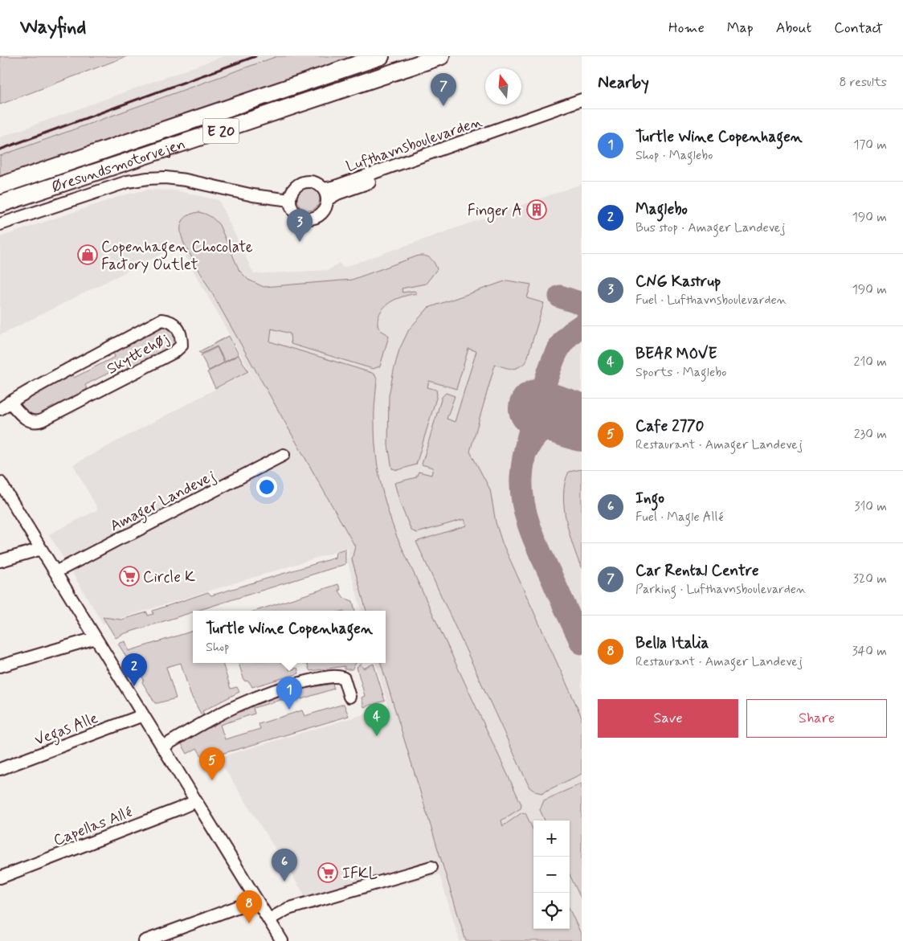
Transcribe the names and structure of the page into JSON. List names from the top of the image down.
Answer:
{
  "streets": {
    "highway": ["E 20", "Øresundsmotorvejen"],
    "street": [
      "Lufthavnsboulevarden",
      "Skyttehøj",
      "Amager Landevej",
      "Vegas Alle",
      "Capellas Allé"
    ]
  },
  "places": {
    "building": ["Finger A"],
    "shop": ["Copenhagen Chocolate Factory Outlet"],
    "supermarket": ["Circle K", "IFKL"]
  },
  "north": "top",
  "page": {
    "header": "Wayfind",
    "nav": [
      "Home",
      "Map",
      "About",
      "Contact"
    ],
    "heading": ["Nearby", "8 results"],
    "pins": [
      "7",
      "3",
      "2",
      "1",
      "4",
      "5",
      "6",
      "8"
    ],
    "list": [
      {
        "mark": "1",
        "name": "Turtle Wine Copenhagen",
        "note": "Shop · Maglebo",
        "value": "170 m"
      },
      {
        "mark": "2",
        "name": "Maglebo",
        "note": "Bus stop · Amager Landevej",
        "value": "190 m"
      },
      {
        "mark": "3",
        "name": "CNG Kastrup",
        "note": "Fuel · Lufthavnsboulevarden",
        "value": "190 m"
      },
      {
        "mark": "4",
        "name": "BEAR MOVE",
        "note": "Sports · Maglebo",
        "value": "210 m"
      },
      {
        "mark": "5",
        "name": "Cafe 2770",
        "note": "Restaurant · Amager Landevej",
        "value": "230 m"
      },
      {
        "mark": "6",
        "name": "Ingo",
        "note": "Fuel · Magle Allé",
        "value": "310 m"
      },
      {
        "mark": "7",
        "name": "Car Rental Centre",
        "note": "Parking · Lufthavnsboulevarden",
        "value": "320 m"
      },
      {
        "mark": "8",
        "name": "Bella Italia",
        "note": "Restaurant · Amager Landevej",
        "value": "340 m"
      }
    ],
    "popup": ["Turtle Wine Copenhagen", "Shop"],
    "buttons": ["Save", "Share"],
    "map_buttons": ["+", "−"]
  }
}
